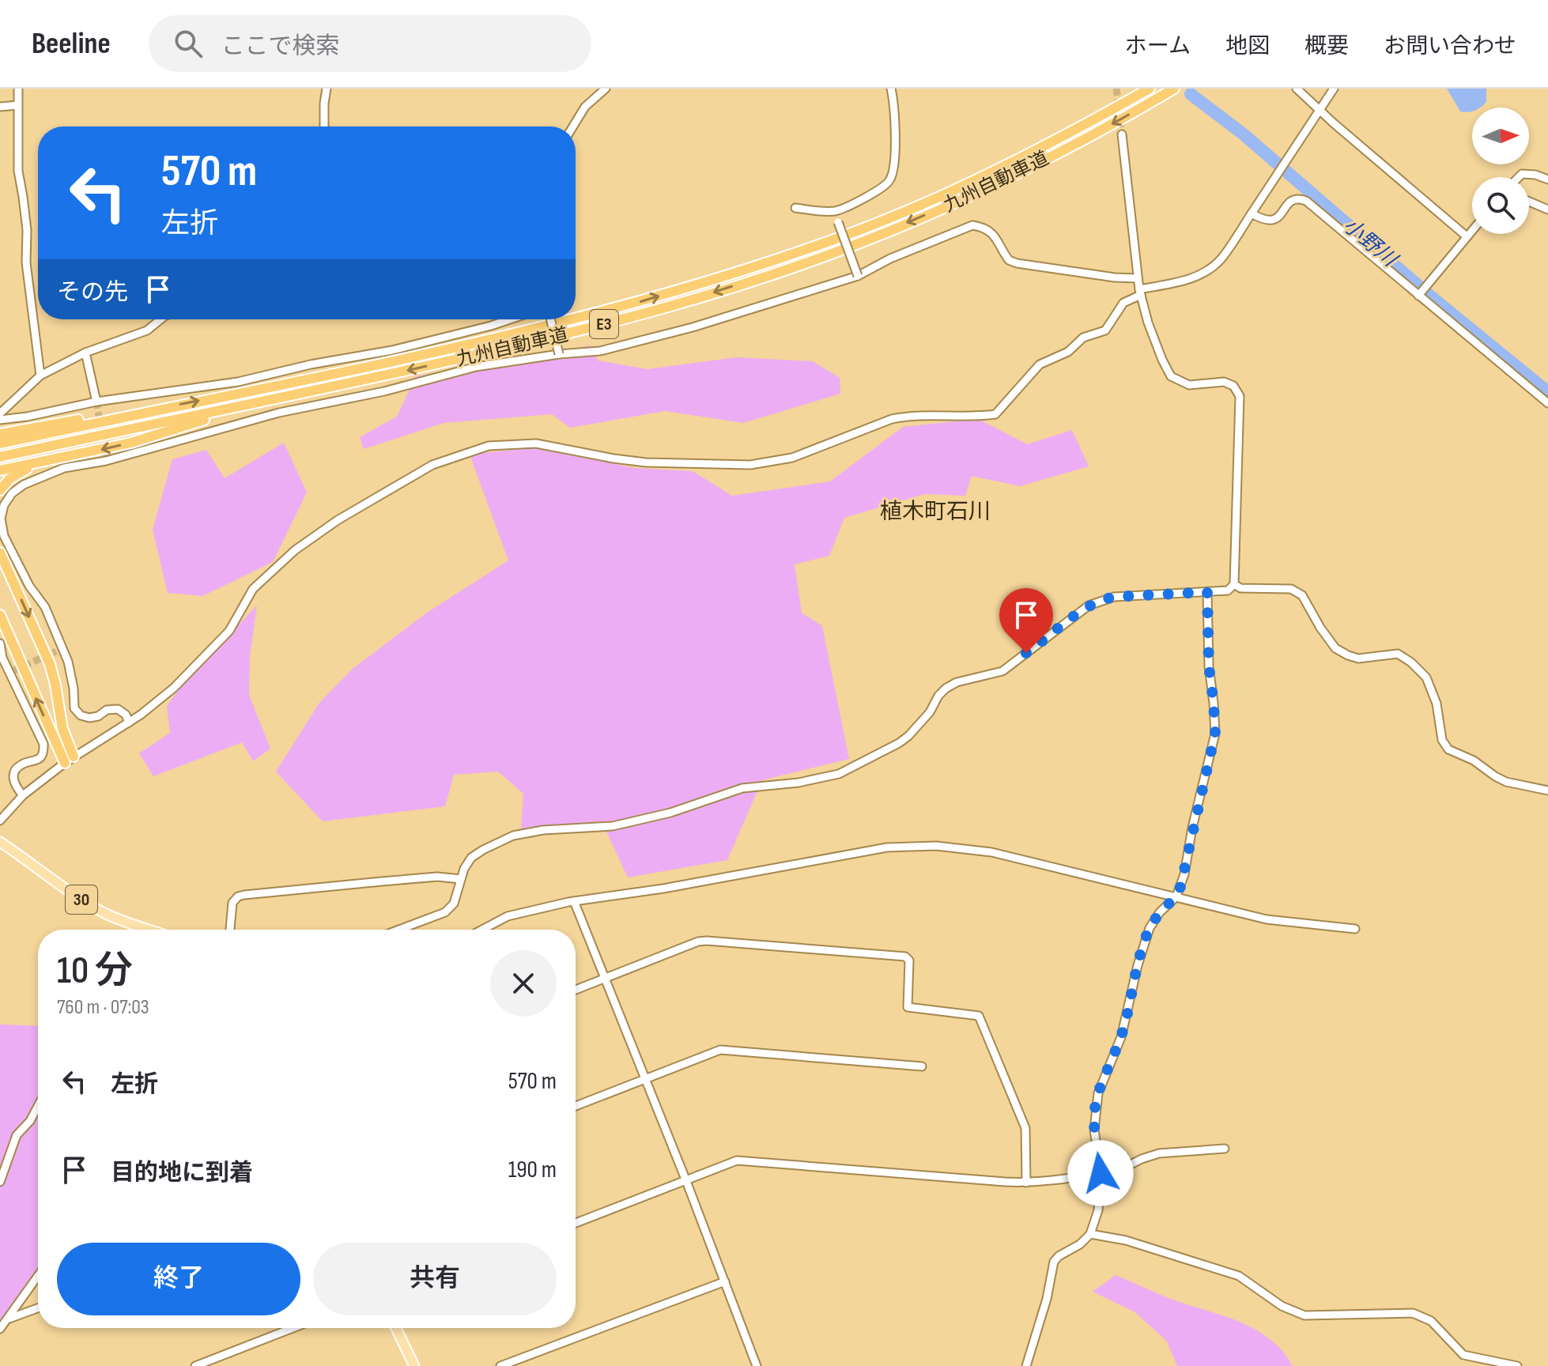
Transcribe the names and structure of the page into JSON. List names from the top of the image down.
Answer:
{
  "streets": {
    "highway": ["九州自動車道", "E3"],
    "main road": ["30"]
  },
  "districts": ["植木町石川"],
  "water": ["小野川"],
  "north": "right",
  "page": {
    "header": "Beeline",
    "search": "ここで検索",
    "nav": [
      "ホーム",
      "地図",
      "概要",
      "お問い合わせ"
    ],
    "turn": ["570 m", "左折"],
    "then": "その先",
    "heading": ["10 分", "760 m · 07:03"],
    "list": [
      {
        "name": "左折",
        "value": "570 m"
      },
      {
        "name": "目的地に到着",
        "value": "190 m"
      }
    ],
    "buttons": ["終了", "共有"]
  }
}
